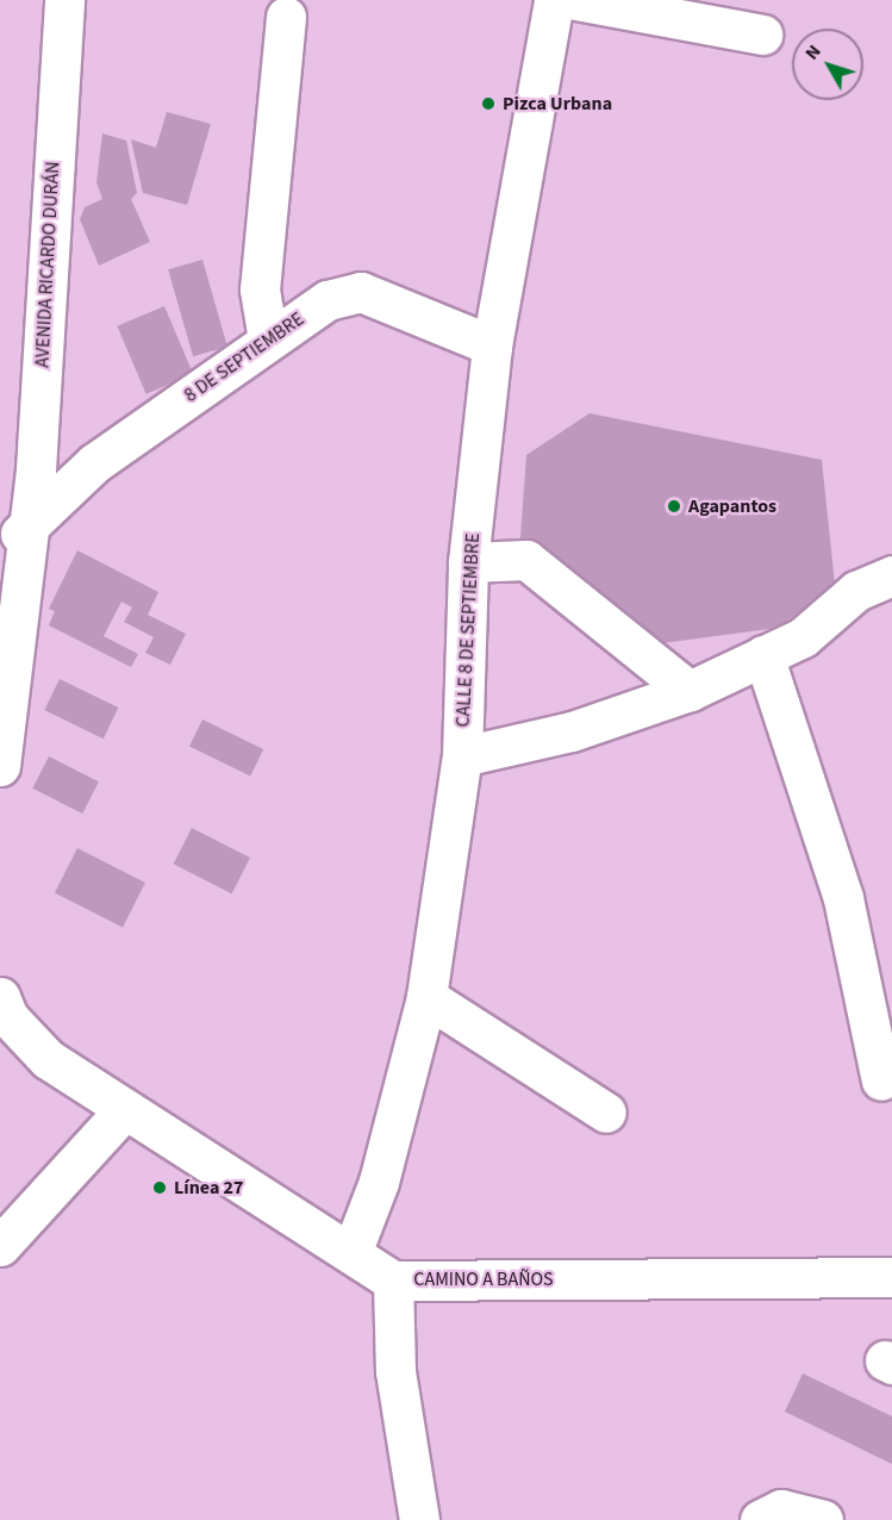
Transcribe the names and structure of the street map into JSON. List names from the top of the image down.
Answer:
{
  "streets": {
    "street": [
      "AVENIDA RICARDO DURÁN",
      "8 DE SEPTIEMBRE",
      "CALLE 8 DE SEPTIEMBRE",
      "CAMINO A BAÑOS"
    ]
  },
  "crossings": [
    ["AVENIDA RICARDO DURÁN", "8 DE SEPTIEMBRE"],
    ["8 DE SEPTIEMBRE", "CALLE 8 DE SEPTIEMBRE"],
    ["CALLE 8 DE SEPTIEMBRE", "CAMINO A BAÑOS"]
  ],
  "places": ["Pizca Urbana", "Agapantos", "Línea 27"],
  "north": "top left"
}
